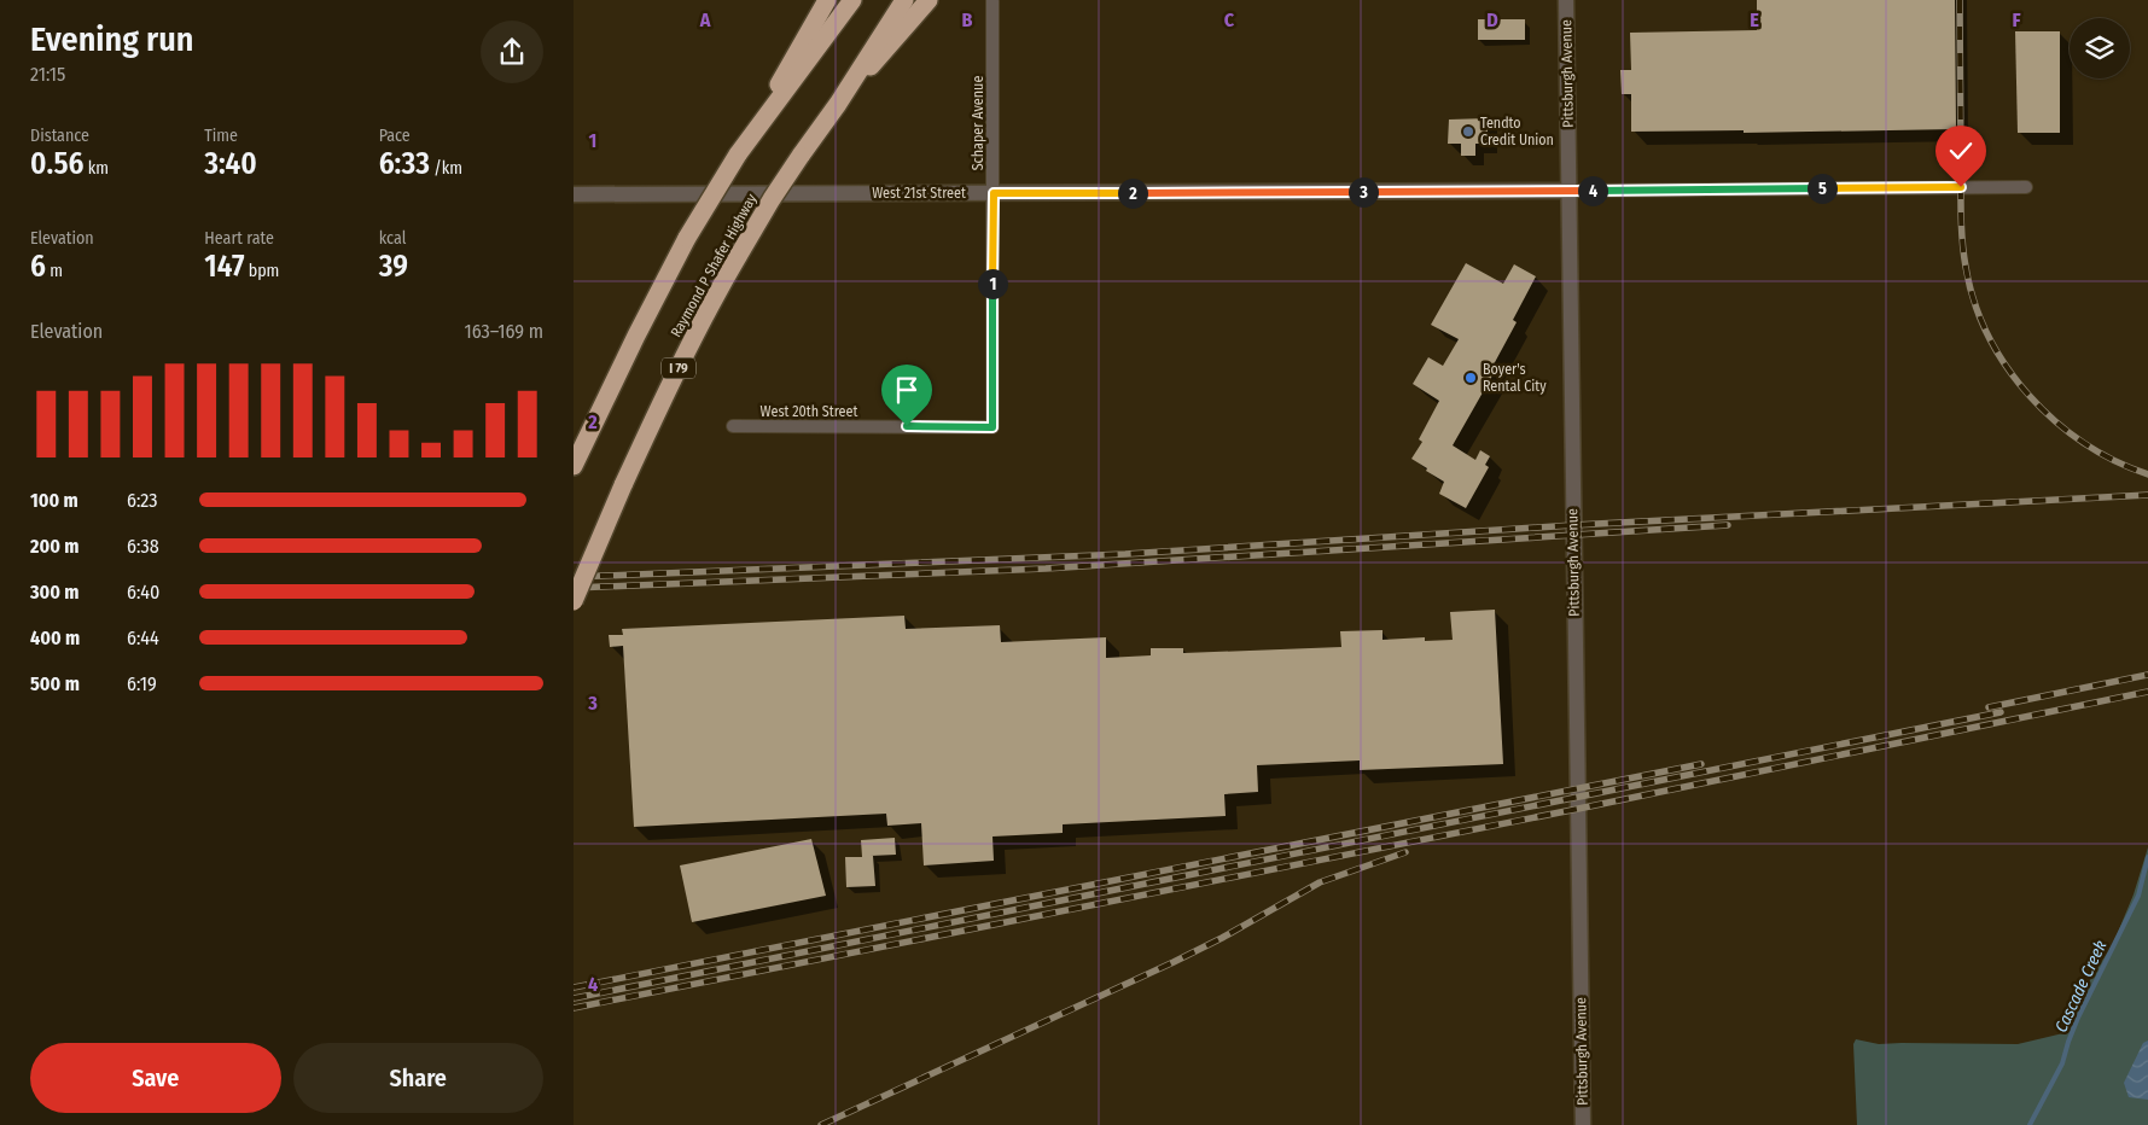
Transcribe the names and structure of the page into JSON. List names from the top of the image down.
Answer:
{
  "streets": {
    "highway": ["Raymond P Shafer Highway", "I 79"],
    "street": [
      "Pittsburgh Avenue",
      "Schaper Avenue",
      "West 21st Street",
      "West 20th Street"
    ]
  },
  "crossings": [
    ["Pittsburgh Avenue", "West 21st Street"],
    ["Schaper Avenue", "West 21st Street"],
    ["Schaper Avenue", "West 20th Street"]
  ],
  "water": ["Cascade Creek"],
  "places": ["Tendto Credit Union", "Boyer's Rental City"],
  "page": {
    "heading": ["Evening run", "21:15"],
    "stats": [
      ["Distance", "0.56 km"],
      ["Time", "3:40"],
      ["Pace", "6:33 /km"],
      ["Elevation", "6 m"],
      ["Heart rate", "147 bpm"],
      ["kcal", "39"]
    ],
    "pins": [
      "5",
      "4",
      "3",
      "2",
      "1"
    ],
    "chart": ["Elevation", "163–169 m"],
    "list": [
      {
        "name": "100 m",
        "note": "6:23"
      },
      {
        "name": "200 m",
        "note": "6:38"
      },
      {
        "name": "300 m",
        "note": "6:40"
      },
      {
        "name": "400 m",
        "note": "6:44"
      },
      {
        "name": "500 m",
        "note": "6:19"
      }
    ],
    "buttons": ["Save", "Share"]
  },
  "grid": {
    "columns": [
      "A",
      "B",
      "C",
      "D",
      "E",
      "F"
    ],
    "rows": [
      "1",
      "2",
      "3",
      "4"
    ]
  }
}
